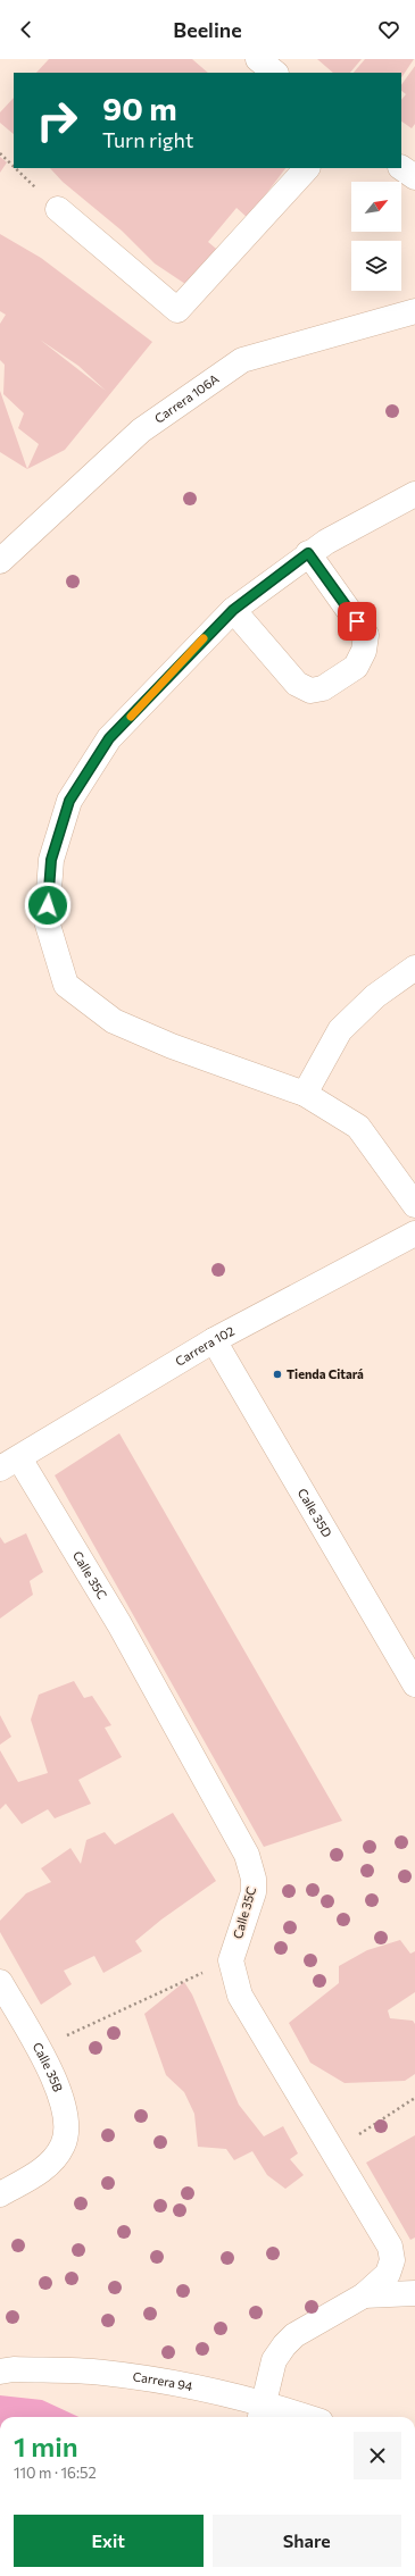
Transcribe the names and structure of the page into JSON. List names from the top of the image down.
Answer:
{
  "streets": {
    "street": [
      "Carrera 106A",
      "Carrera 102",
      "Calle 35D",
      "Calle 35C",
      "Calle 35B",
      "Carrera 94"
    ]
  },
  "crossings": [
    ["Carrera 102", "Calle 35D"],
    ["Carrera 102", "Calle 35C"]
  ],
  "places": ["Tienda Citará"],
  "north": "top right",
  "page": {
    "header": "Beeline",
    "turn": ["90 m", "Turn right"],
    "heading": ["1 min", "110 m · 16:52"],
    "buttons": ["Exit", "Share"]
  }
}
